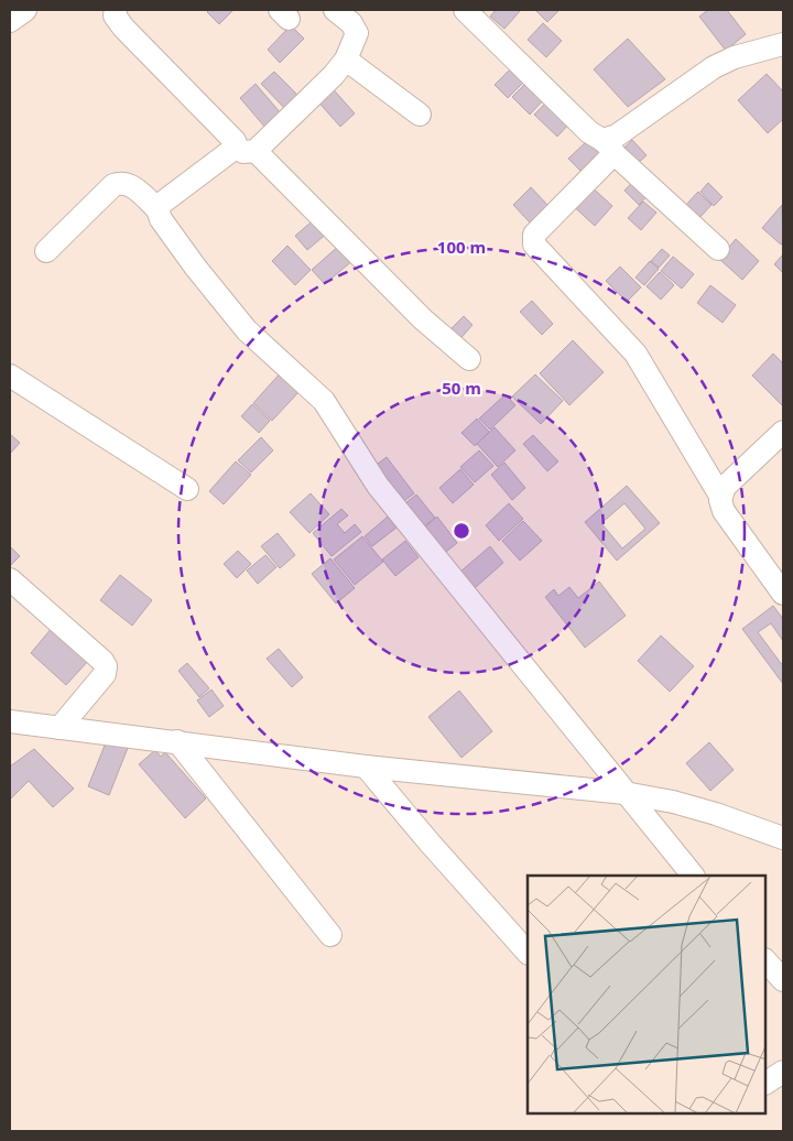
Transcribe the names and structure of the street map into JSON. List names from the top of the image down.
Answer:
{
  "rings": ["100 m", "50 m"]
}
